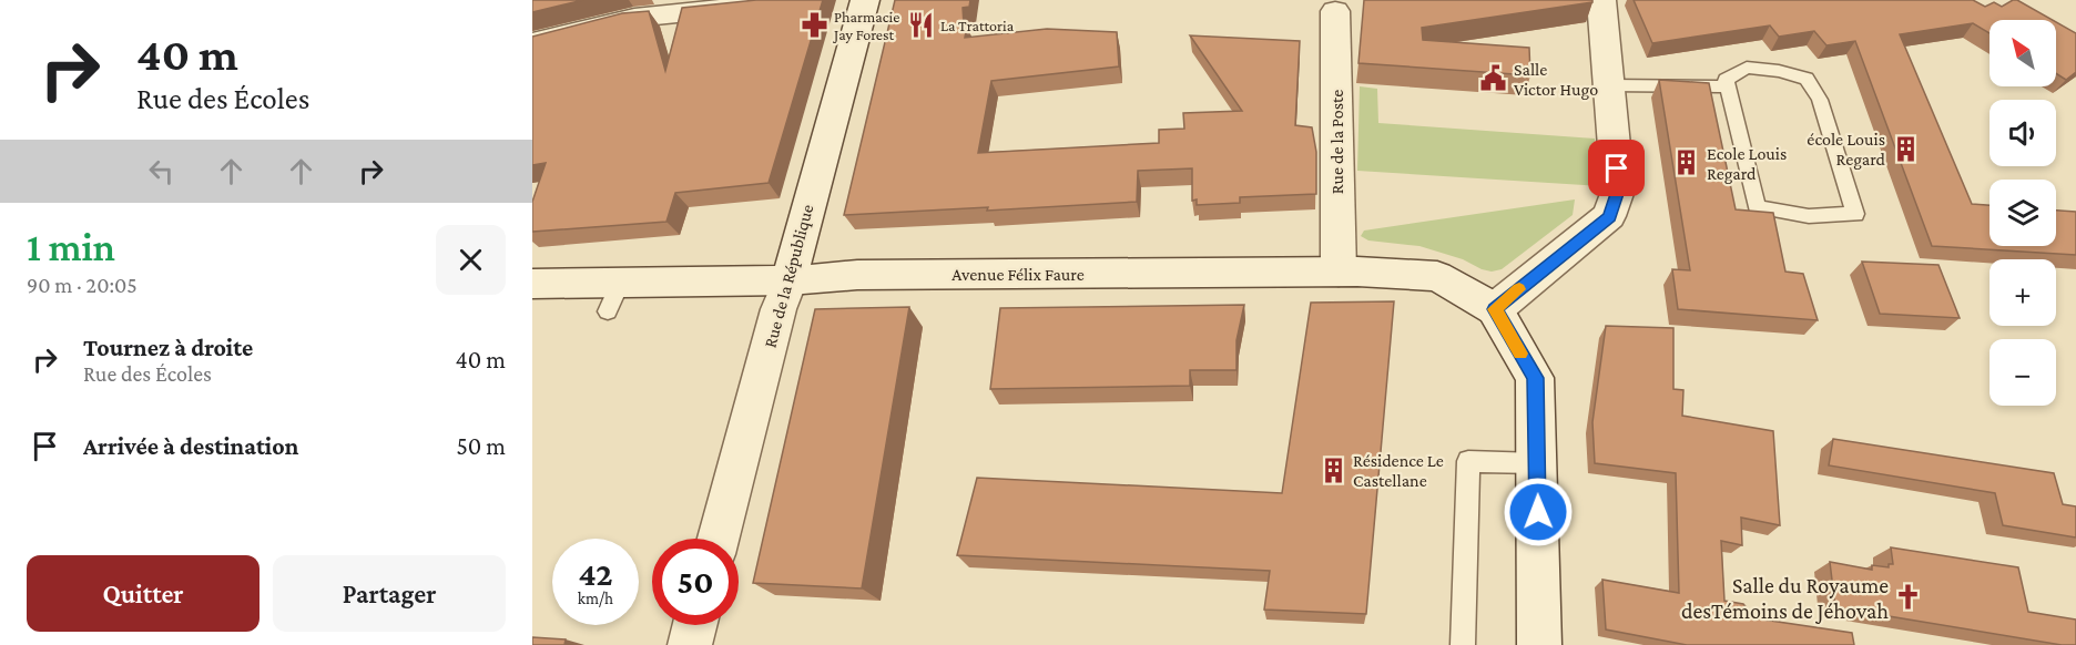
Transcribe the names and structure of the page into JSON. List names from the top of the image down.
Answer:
{
  "streets": {
    "street": ["Rue de la Poste", "Avenue Félix Faure", "Rue de la République"]
  },
  "crossings": [
    ["Rue de la Poste", "Avenue Félix Faure"],
    ["Avenue Félix Faure", "Rue de la République"]
  ],
  "places": {
    "pharmacy": ["Pharmacie Jay Forest"],
    "restaurant": ["La Trattoria"],
    "public building": ["Salle Victor Hugo"],
    "building": ["école Louis Regard", "Ecole Louis Regard", "Résidence Le Castellane"],
    "church": ["Salle du Royaume desTémoins de Jéhovah"]
  },
  "north": "top left",
  "page": {
    "turn": ["40 m", "Rue des Écoles"],
    "map_buttons": ["+", "−"],
    "heading": ["1 min", "90 m · 20:05"],
    "list": [
      {
        "name": "Tournez à droite",
        "note": "Rue des Écoles",
        "value": "40 m"
      },
      {
        "name": "Arrivée à destination",
        "value": "50 m"
      }
    ],
    "speed": "42 km/h",
    "limit": "50",
    "buttons": ["Quitter", "Partager"]
  }
}
